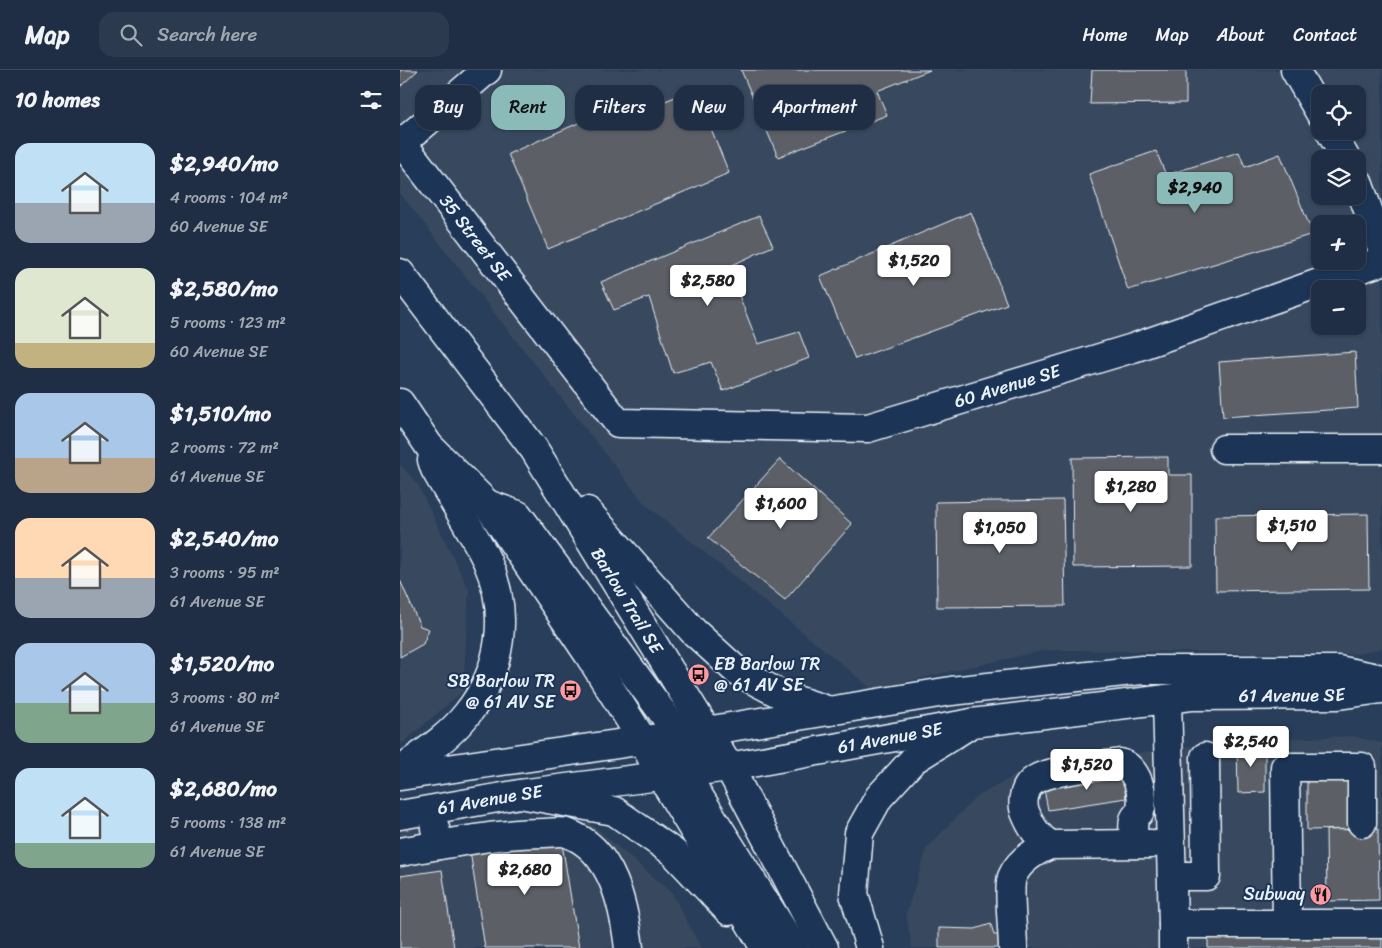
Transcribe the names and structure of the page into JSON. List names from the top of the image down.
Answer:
{
  "streets": {
    "main road": [
      "35 Street SE",
      "60 Avenue SE",
      "Barlow Trail SE",
      "61 Avenue SE"
    ]
  },
  "crossings": [
    ["35 Street SE", "60 Avenue SE"],
    ["Barlow Trail SE", "61 Avenue SE"]
  ],
  "places": {
    "bus stop": ["EB Barlow TR @ 61 AV SE", "SB Barlow TR @ 61 AV SE"],
    "restaurant": ["Subway"]
  },
  "page": {
    "header": "Map",
    "search": "Search here",
    "nav": [
      "Home",
      "Map",
      "About",
      "Contact"
    ],
    "heading": "10 homes",
    "map_buttons": ["+", "−"],
    "chip": [
      "Buy",
      "Rent",
      "Filters",
      "New",
      "Apartment"
    ],
    "list": [
      {
        "name": "$2,940/mo",
        "note": "4 rooms · 104 m² · 60 Avenue SE"
      },
      {
        "name": "$2,580/mo",
        "note": "5 rooms · 123 m² · 60 Avenue SE"
      },
      {
        "name": "$1,510/mo",
        "note": "2 rooms · 72 m² · 61 Avenue SE"
      },
      {
        "name": "$2,540/mo",
        "note": "3 rooms · 95 m² · 61 Avenue SE"
      },
      {
        "name": "$1,520/mo",
        "note": "3 rooms · 80 m² · 61 Avenue SE"
      },
      {
        "name": "$2,680/mo",
        "note": "5 rooms · 138 m² · 61 Avenue SE"
      }
    ],
    "price": [
      "$2,940",
      "$1,520",
      "$2,580",
      "$1,280",
      "$1,600",
      "$1,510",
      "$1,050",
      "$2,540",
      "$1,520",
      "$2,680"
    ]
  }
}
